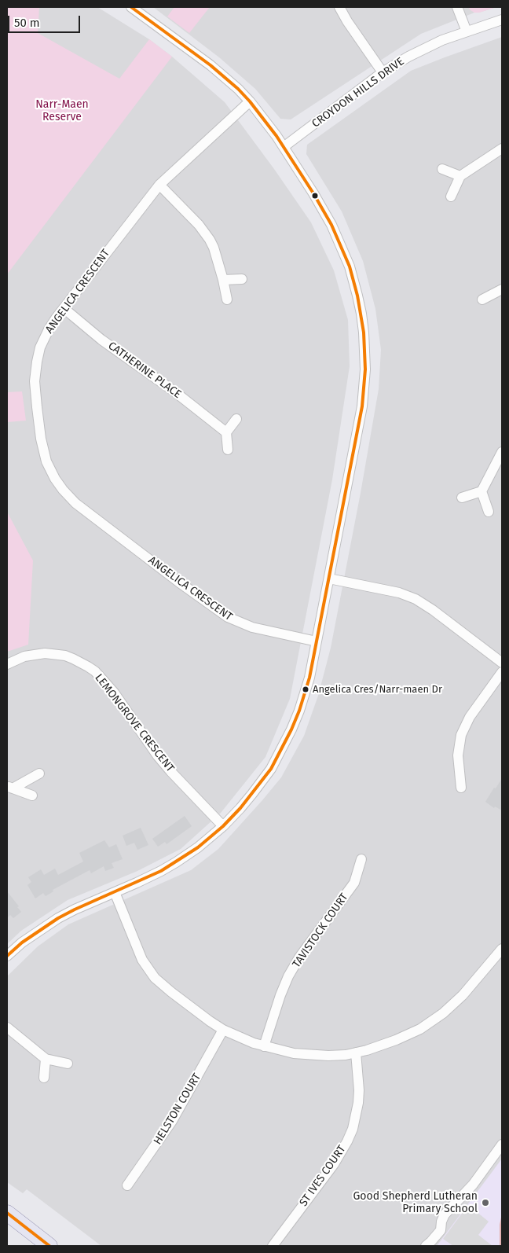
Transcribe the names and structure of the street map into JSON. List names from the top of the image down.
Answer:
{
  "streets": {
    "street": [
      "CROYDON HILLS DRIVE",
      "ANGELICA CRESCENT",
      "CATHERINE PLACE",
      "LEMONGROVE CRESCENT",
      "TAVISTOCK COURT",
      "HELSTON COURT",
      "ST IVES COURT"
    ]
  },
  "crossings": [
    ["ANGELICA CRESCENT", "CATHERINE PLACE"]
  ],
  "parks": ["Narr-Maen Reserve"],
  "places": ["Angelica Cres/Narr-maen Dr", "Good Shepherd Lutheran Primary School"],
  "scale_bar": "50 m"
}
